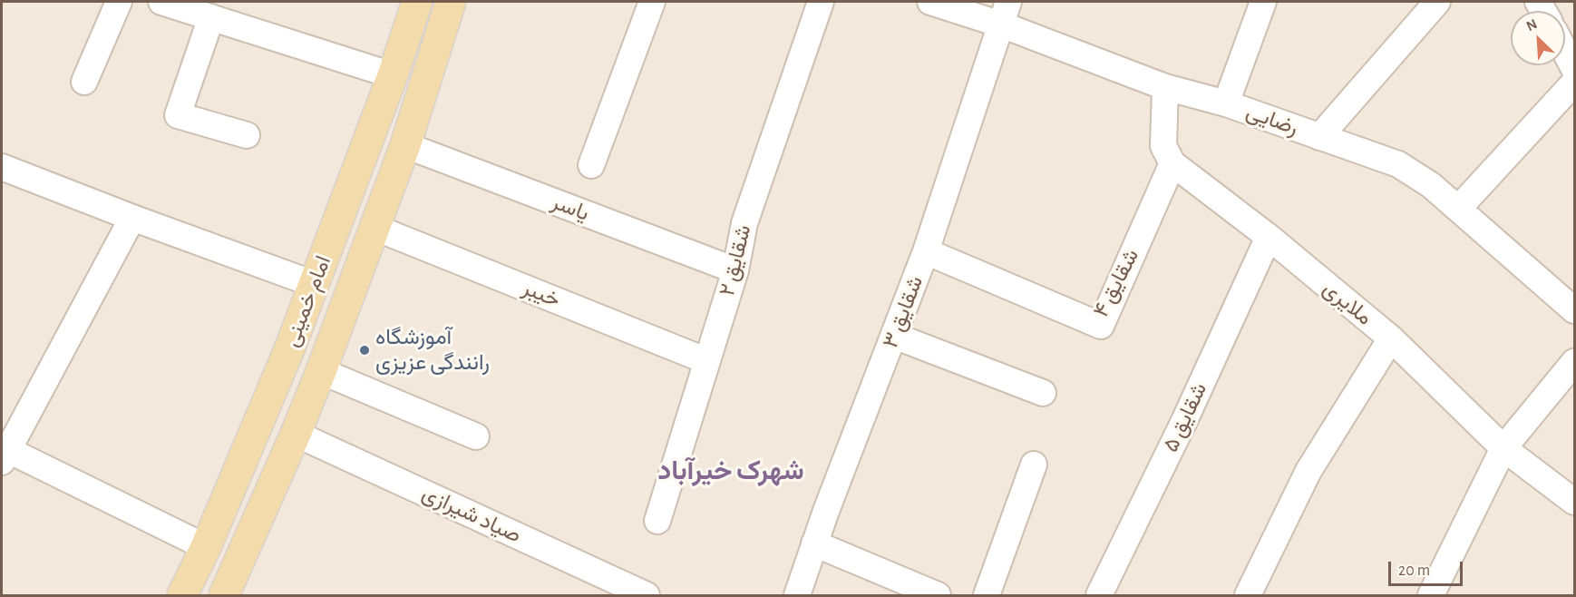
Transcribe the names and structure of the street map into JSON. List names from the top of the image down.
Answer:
{
  "streets": {
    "main road": ["امام خمینی"],
    "street": [
      "رضایی",
      "یاسر",
      "شقایق ۲",
      "شقایق ۴",
      "خیبر",
      "ملایری",
      "شقایق ۳",
      "شقایق ۵",
      "صیاد شیرازی"
    ]
  },
  "crossings": [
    ["رضایی", "شقایق ۳"],
    ["یاسر", "شقایق ۲"],
    ["یاسر", "امام خمینی"],
    ["شقایق ۲", "خیبر"],
    ["شقایق ۴", "ملایری"],
    ["شقایق ۴", "شقایق ۳"],
    ["خیبر", "امام خمینی"],
    ["امام خمینی", "صیاد شیرازی"],
    ["ملایری", "شقایق ۵"]
  ],
  "districts": ["شهرک خیرآباد"],
  "places": ["آموزشگاه رانندگی عزیزی"],
  "scale_bar": "20 m",
  "north": "top left"
}
